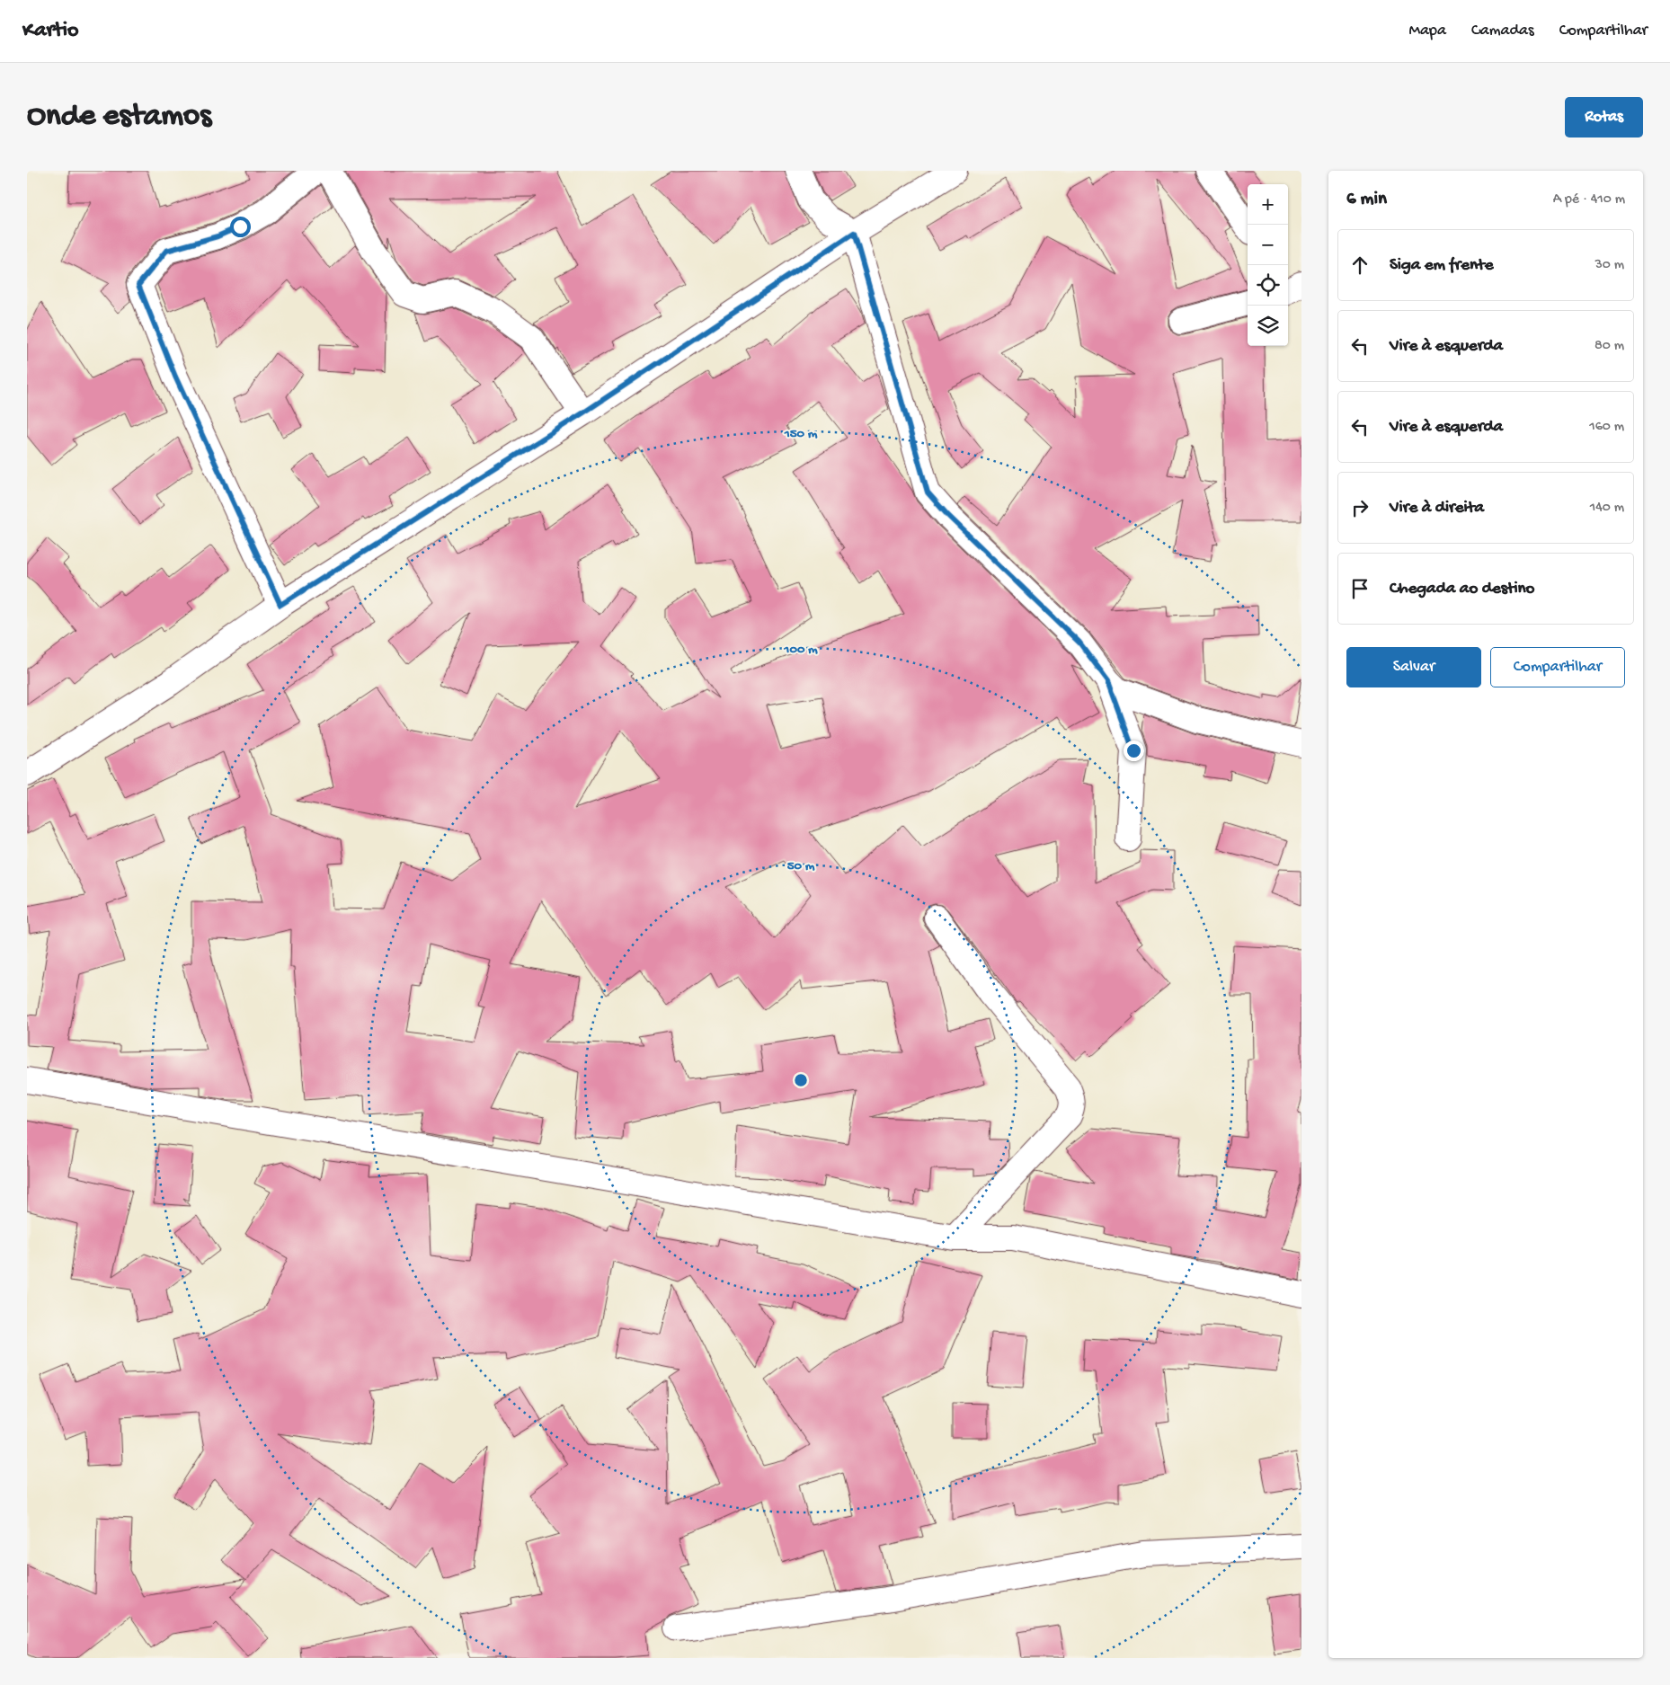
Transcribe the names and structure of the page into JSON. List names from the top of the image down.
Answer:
{
  "page": {
    "header": "Kartio",
    "nav": ["Mapa", "Camadas", "Compartilhar"],
    "buttons": [
      "Rotas",
      ["Salvar", "Compartilhar"]
    ],
    "title": "Onde estamos",
    "heading": ["6 min", "A pé · 410 m"],
    "map_buttons": ["+", "−"],
    "list": [
      ["Siga em frente", "30 m"],
      ["Vire à esquerda", "80 m"],
      ["Vire à esquerda", "160 m"],
      ["Vire à direita", "140 m"],
      "Chegada ao destino"
    ]
  },
  "rings": ["150 m", "100 m", "50 m"]
}
